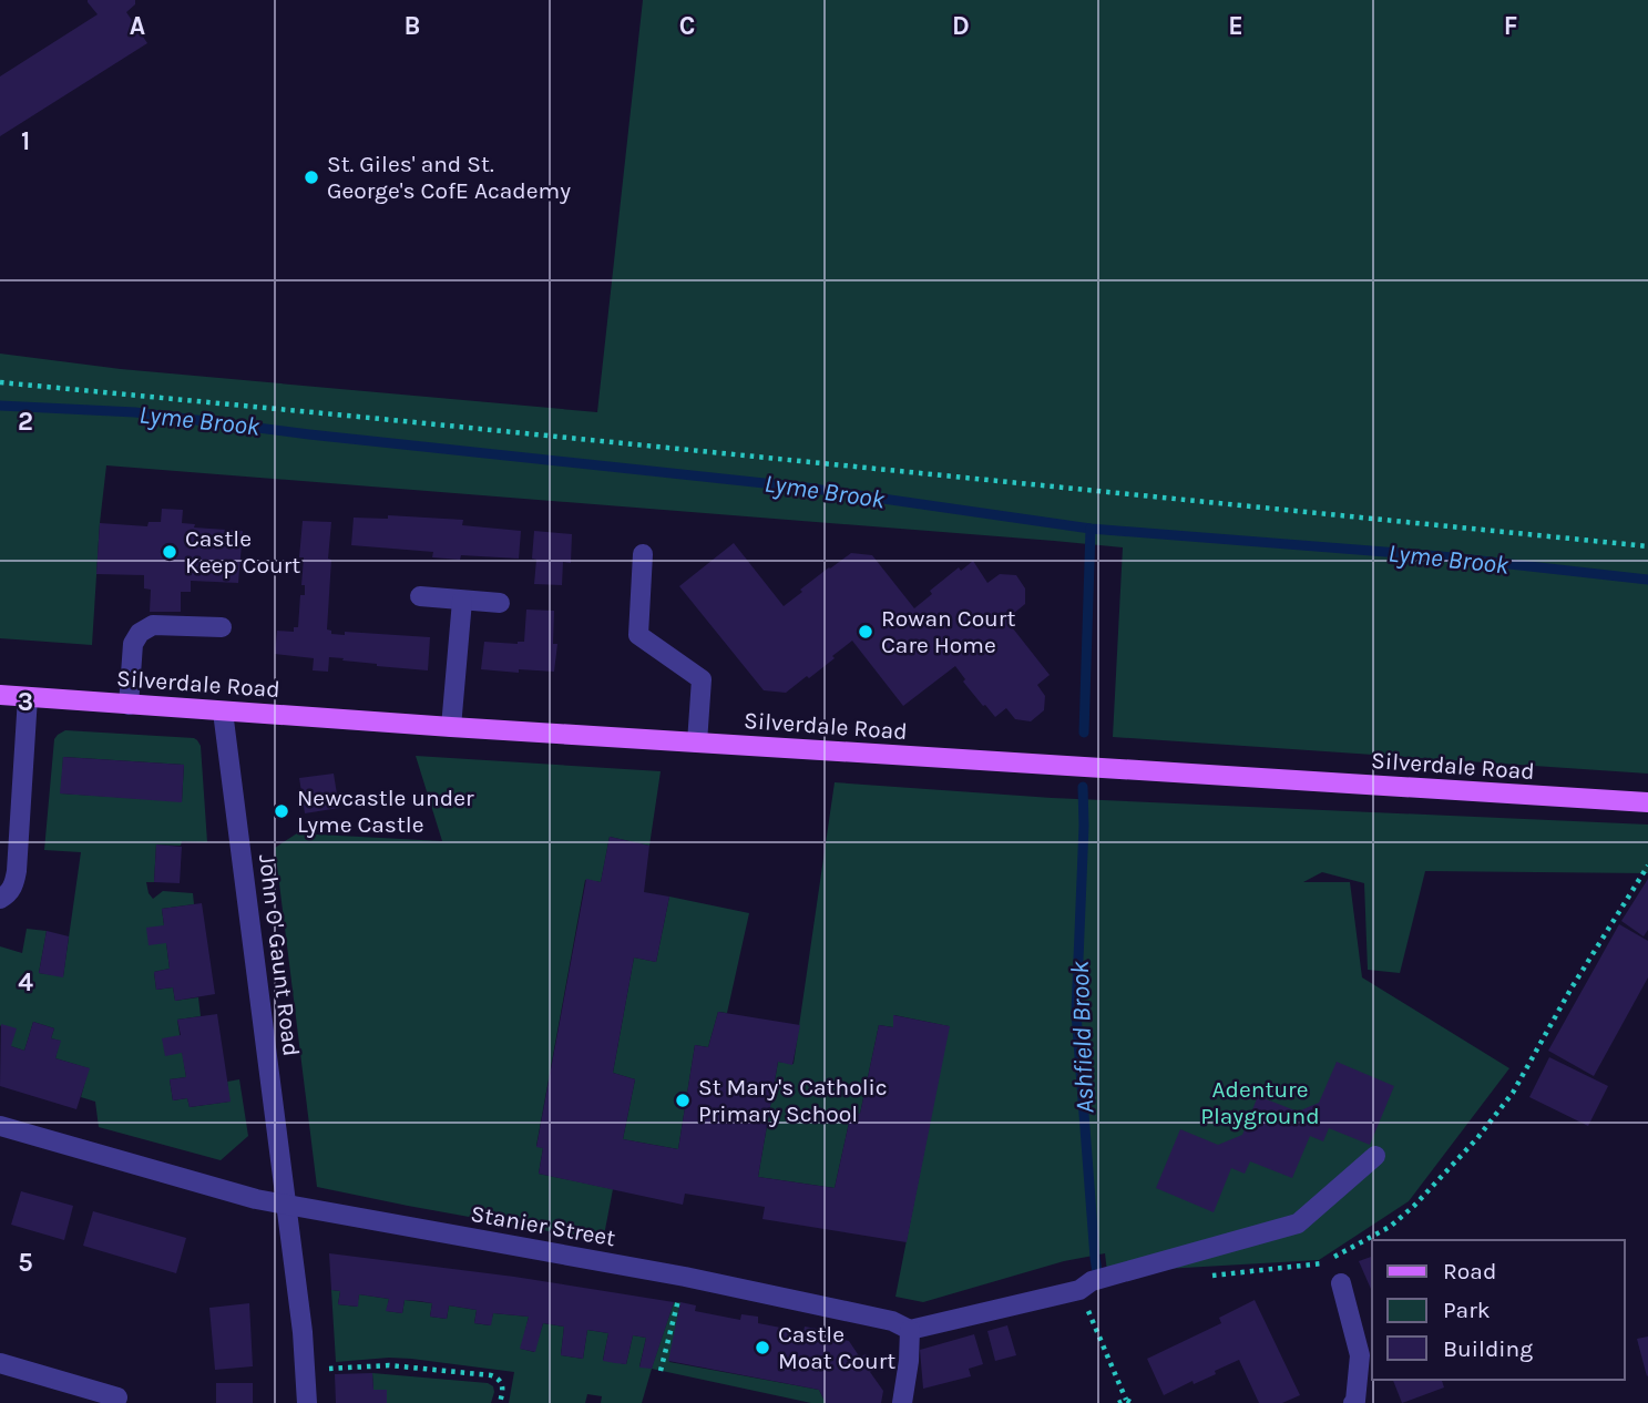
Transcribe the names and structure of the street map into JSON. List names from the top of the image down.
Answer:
{
  "streets": {
    "main road": ["Silverdale Road"],
    "street": ["John O' Gaunt Road", "Stanier Street"]
  },
  "crossings": [
    ["Silverdale Road", "John O' Gaunt Road"],
    ["John O' Gaunt Road", "Stanier Street"]
  ],
  "water": ["Lyme Brook", "Ashfield Brook"],
  "parks": ["Adenture Playground"],
  "places": [
    "St. Giles' and St. George's CofE Academy",
    "Castle Keep Court",
    "Rowan Court Care Home",
    "Newcastle under Lyme Castle",
    "St Mary's Catholic Primary School",
    "Castle Moat Court"
  ],
  "legend": ["Road", "Park", "Building"],
  "grid": {
    "columns": [
      "A",
      "B",
      "C",
      "D",
      "E",
      "F"
    ],
    "rows": [
      "1",
      "2",
      "3",
      "4",
      "5"
    ]
  }
}
